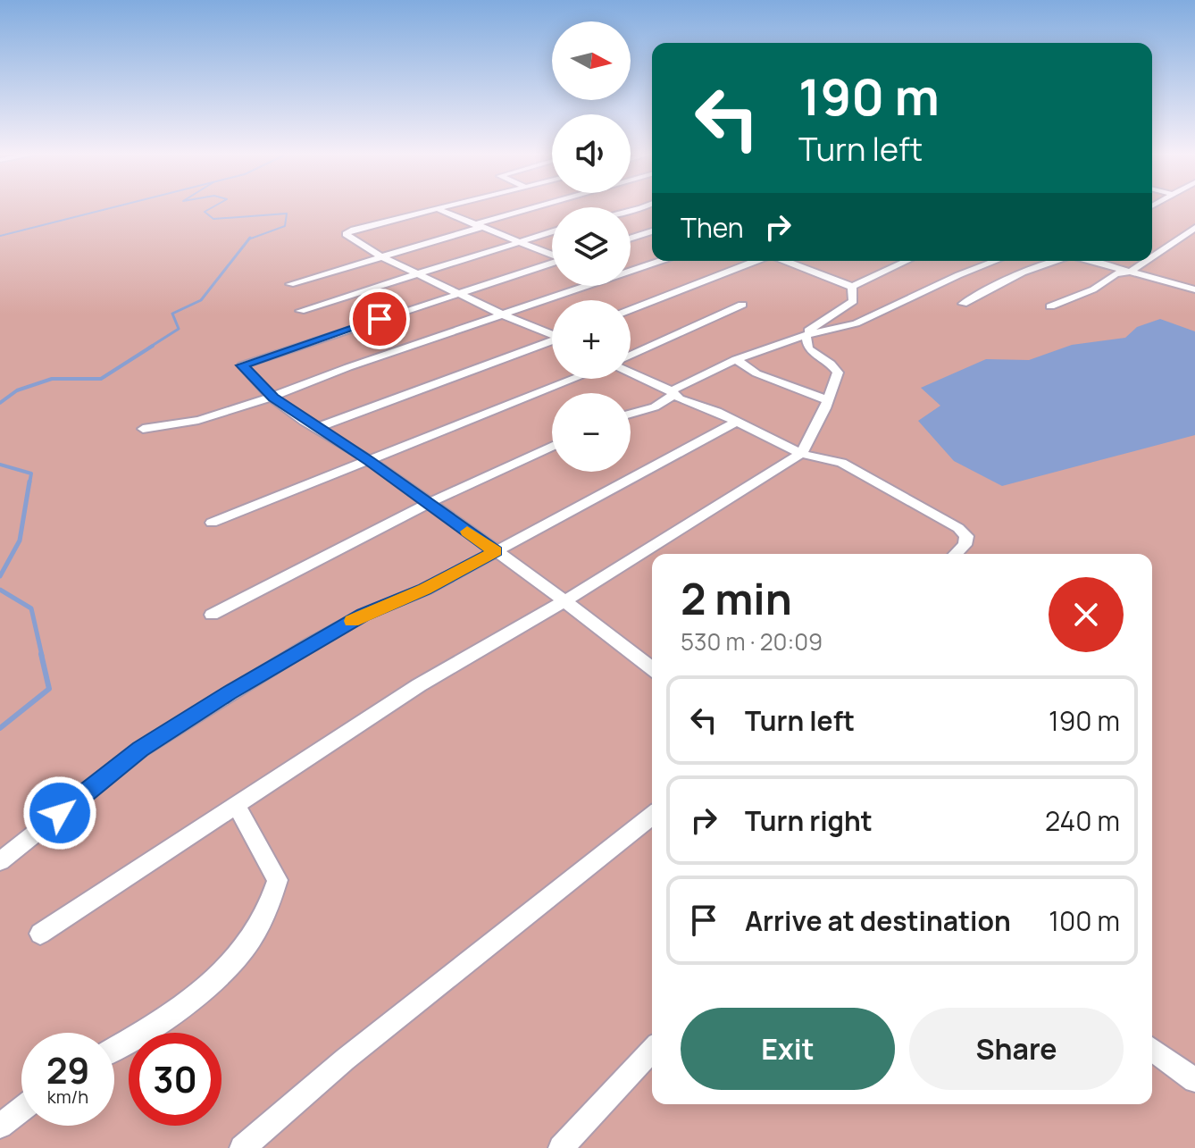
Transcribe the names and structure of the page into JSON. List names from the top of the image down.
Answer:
{
  "north": "right",
  "page": {
    "map_buttons": ["+", "−"],
    "turn": ["190 m", "Turn left"],
    "then": "Then",
    "heading": ["2 min", "530 m · 20:09"],
    "list": [
      {
        "name": "Turn left",
        "value": "190 m"
      },
      {
        "name": "Turn right",
        "value": "240 m"
      },
      {
        "name": "Arrive at destination",
        "value": "100 m"
      }
    ],
    "buttons": ["Exit", "Share"],
    "speed": "29 km/h",
    "limit": "30"
  }
}
